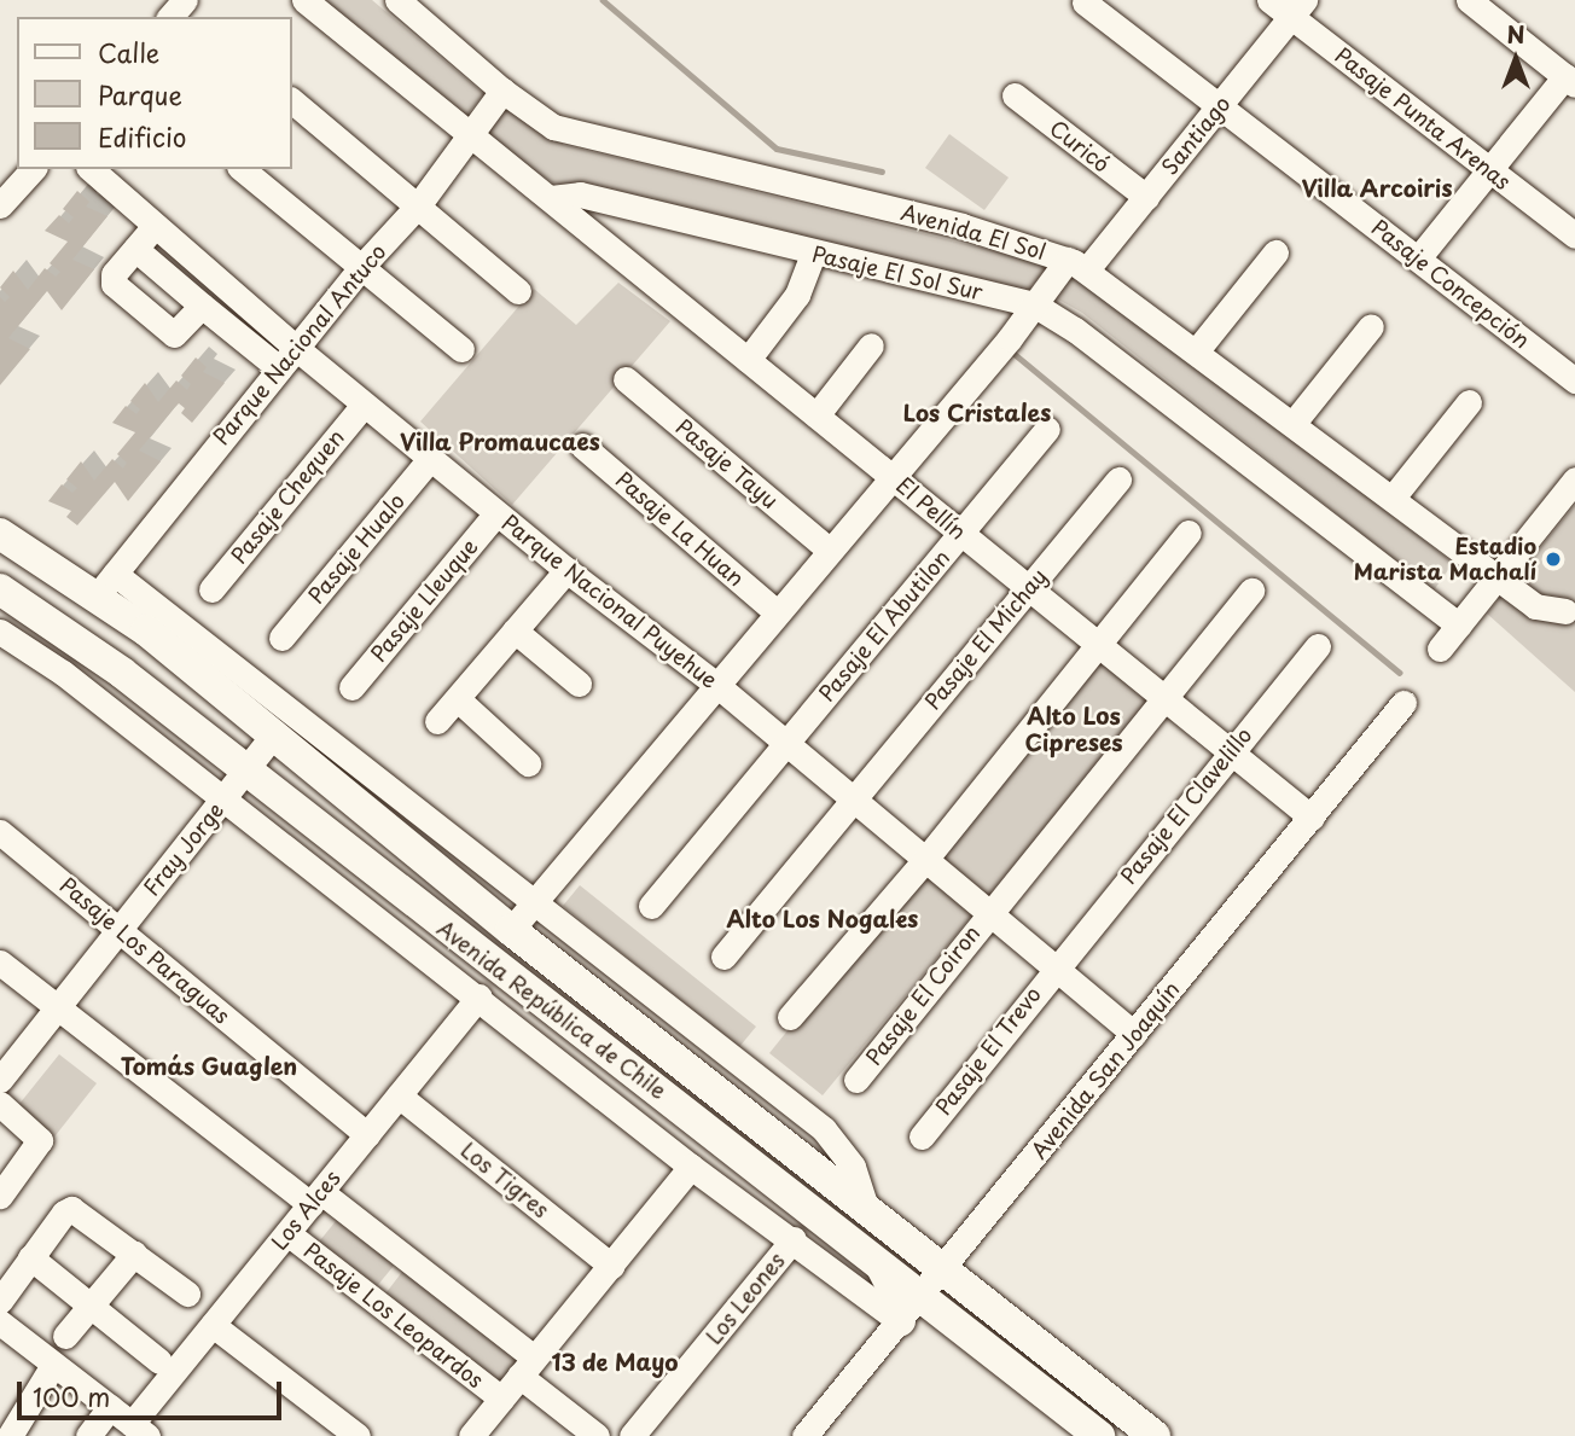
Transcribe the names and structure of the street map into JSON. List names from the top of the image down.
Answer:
{
  "streets": {
    "main road": ["Avenida República de Chile"],
    "street": [
      "Pasaje Punta Arenas",
      "Santiago",
      "Curicó",
      "Avenida El Sol",
      "Pasaje El Sol Sur",
      "Pasaje Concepción",
      "Parque Nacional Antuco",
      "Pasaje Tayu",
      "Pasaje Chequen",
      "El Pellín",
      "Pasaje La Huan",
      "Pasaje Hualo",
      "Pasaje Lleuque",
      "Parque Nacional Puyehue",
      "Pasaje El Abutilon",
      "Pasaje El Michay",
      "Pasaje El Clavelillo",
      "Fray Jorge",
      "Pasaje Los Paraguas",
      "Pasaje El Coiron",
      "Pasaje El Trevo",
      "Avenida San Joaquín",
      "Los Tigres",
      "Los Alces",
      "Los Leones",
      "Pasaje Los Leopardos"
    ]
  },
  "crossings": [
    ["Pasaje Punta Arenas", "Santiago"],
    ["Santiago", "Curicó"],
    ["Santiago", "Avenida El Sol"],
    ["Santiago", "Pasaje El Sol Sur"],
    ["Santiago", "Pasaje Concepción"],
    ["Santiago", "Pasaje Tayu"],
    ["Santiago", "El Pellín"],
    ["Santiago", "Pasaje La Huan"],
    ["Santiago", "Parque Nacional Puyehue"],
    ["Santiago", "Avenida República de Chile"],
    ["Avenida El Sol", "Parque Nacional Antuco"],
    ["Pasaje El Sol Sur", "El Pellín"],
    ["Parque Nacional Antuco", "Parque Nacional Puyehue"],
    ["Parque Nacional Antuco", "Avenida República de Chile"],
    ["Pasaje Chequen", "Parque Nacional Puyehue"],
    ["El Pellín", "Pasaje El Abutilon"],
    ["El Pellín", "Pasaje El Michay"],
    ["El Pellín", "Pasaje El Clavelillo"],
    ["El Pellín", "Pasaje El Coiron"],
    ["El Pellín", "Avenida San Joaquín"],
    ["Pasaje Hualo", "Parque Nacional Puyehue"],
    ["Pasaje Lleuque", "Parque Nacional Puyehue"],
    ["Parque Nacional Puyehue", "Pasaje El Abutilon"],
    ["Parque Nacional Puyehue", "Pasaje El Michay"],
    ["Parque Nacional Puyehue", "Pasaje El Clavelillo"],
    ["Parque Nacional Puyehue", "Pasaje El Coiron"],
    ["Parque Nacional Puyehue", "Pasaje El Trevo"],
    ["Parque Nacional Puyehue", "Avenida San Joaquín"],
    ["Pasaje El Clavelillo", "Pasaje El Trevo"],
    ["Fray Jorge", "Pasaje Los Paraguas"],
    ["Fray Jorge", "Avenida República de Chile"],
    ["Pasaje Los Paraguas", "Los Alces"],
    ["Avenida República de Chile", "Avenida San Joaquín"],
    ["Avenida República de Chile", "Los Alces"],
    ["Avenida República de Chile", "Los Leones"],
    ["Los Tigres", "Los Alces"],
    ["Los Alces", "Pasaje Los Leopardos"]
  ],
  "districts": [
    "Villa Arcoiris",
    "Los Cristales",
    "Villa Promaucaes",
    "Alto Los Cipreses",
    "Alto Los Nogales",
    "Tomás Guaglen",
    "13 de Mayo"
  ],
  "places": ["Estadio Marista Machalí"],
  "legend": ["Calle", "Parque", "Edificio"],
  "scale_bar": "100 m",
  "north": "top"
}
